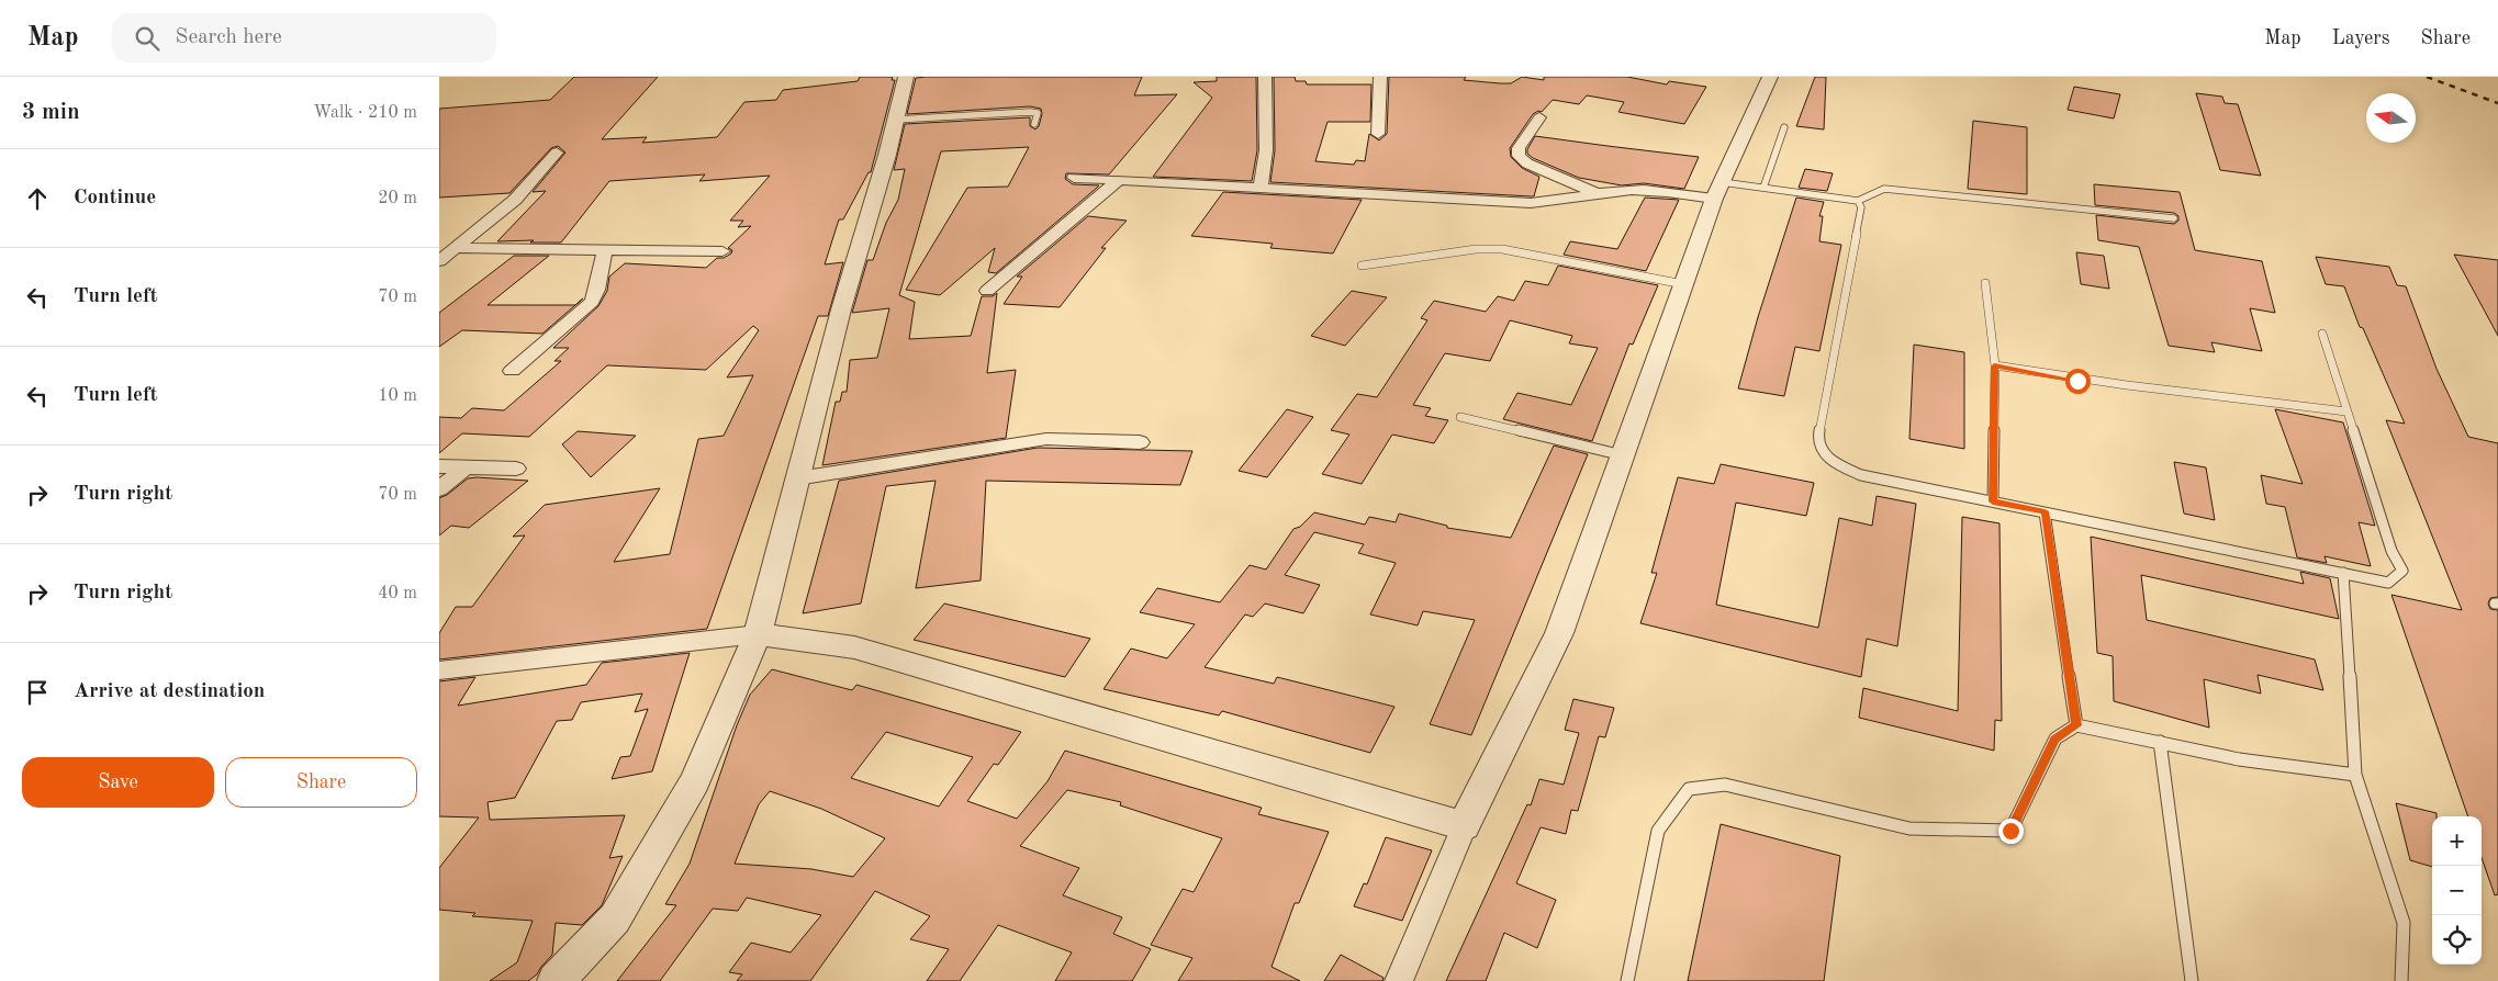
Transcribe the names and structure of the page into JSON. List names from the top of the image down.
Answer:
{
  "north": "left",
  "page": {
    "header": "Map",
    "search": "Search here",
    "nav": ["Map", "Layers", "Share"],
    "heading": ["3 min", "Walk · 210 m"],
    "list": [
      ["Continue", "20 m"],
      ["Turn left", "70 m"],
      ["Turn left", "10 m"],
      ["Turn right", "70 m"],
      ["Turn right", "40 m"],
      "Arrive at destination"
    ],
    "buttons": ["Save", "Share"],
    "map_buttons": ["+", "−"]
  }
}
